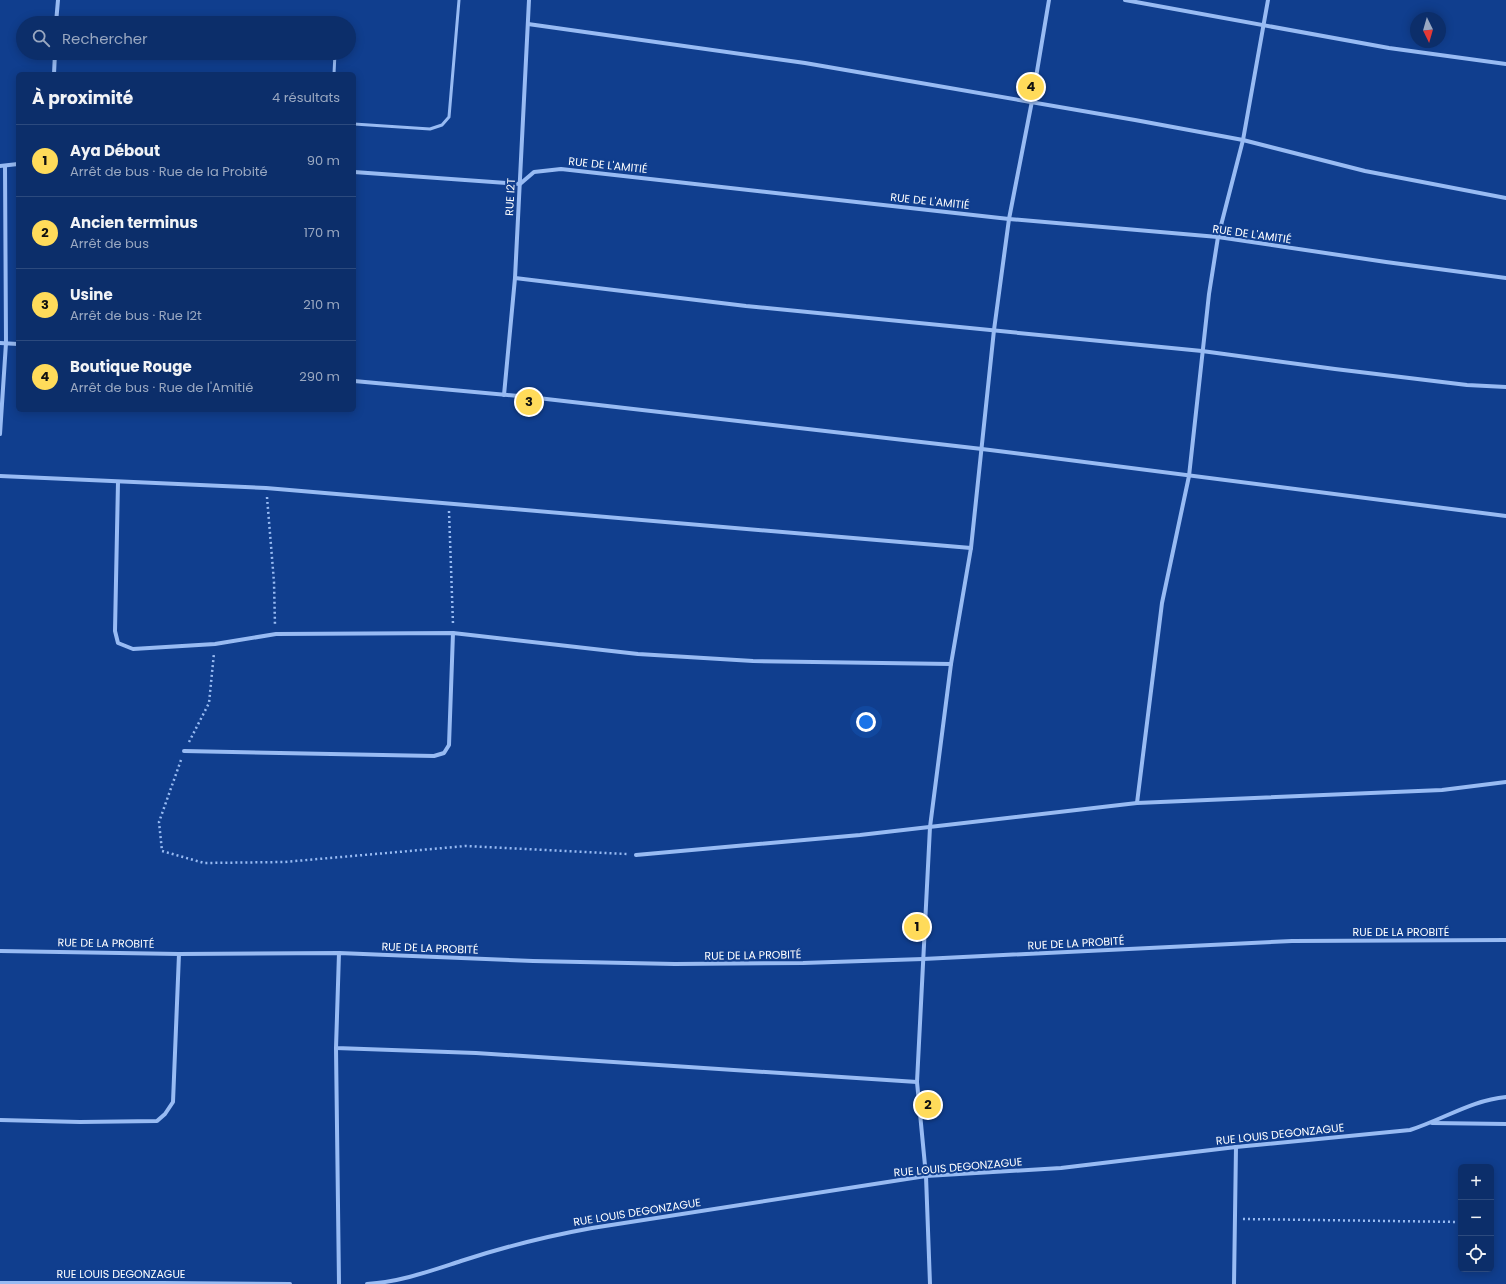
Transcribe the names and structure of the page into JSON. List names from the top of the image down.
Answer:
{
  "streets": {
    "street": [
      "RUE DE L'AMITIÉ",
      "RUE I2T",
      "RUE DE LA PROBITÉ",
      "RUE LOUIS DEGONZAGUE"
    ]
  },
  "crossings": [
    ["RUE DE L'AMITIÉ", "RUE I2T"]
  ],
  "north": "bottom",
  "page": {
    "search": "Rechercher",
    "pins": [
      "4",
      "3",
      "1",
      "2"
    ],
    "heading": ["À proximité", "4 résultats"],
    "list": [
      {
        "mark": "1",
        "name": "Aya Débout",
        "note": "Arrêt de bus · Rue de la Probité",
        "value": "90 m"
      },
      {
        "mark": "2",
        "name": "Ancien terminus",
        "note": "Arrêt de bus",
        "value": "170 m"
      },
      {
        "mark": "3",
        "name": "Usine",
        "note": "Arrêt de bus · Rue I2t",
        "value": "210 m"
      },
      {
        "mark": "4",
        "name": "Boutique Rouge",
        "note": "Arrêt de bus · Rue de l'Amitié",
        "value": "290 m"
      }
    ],
    "map_buttons": ["+", "−"]
  }
}
